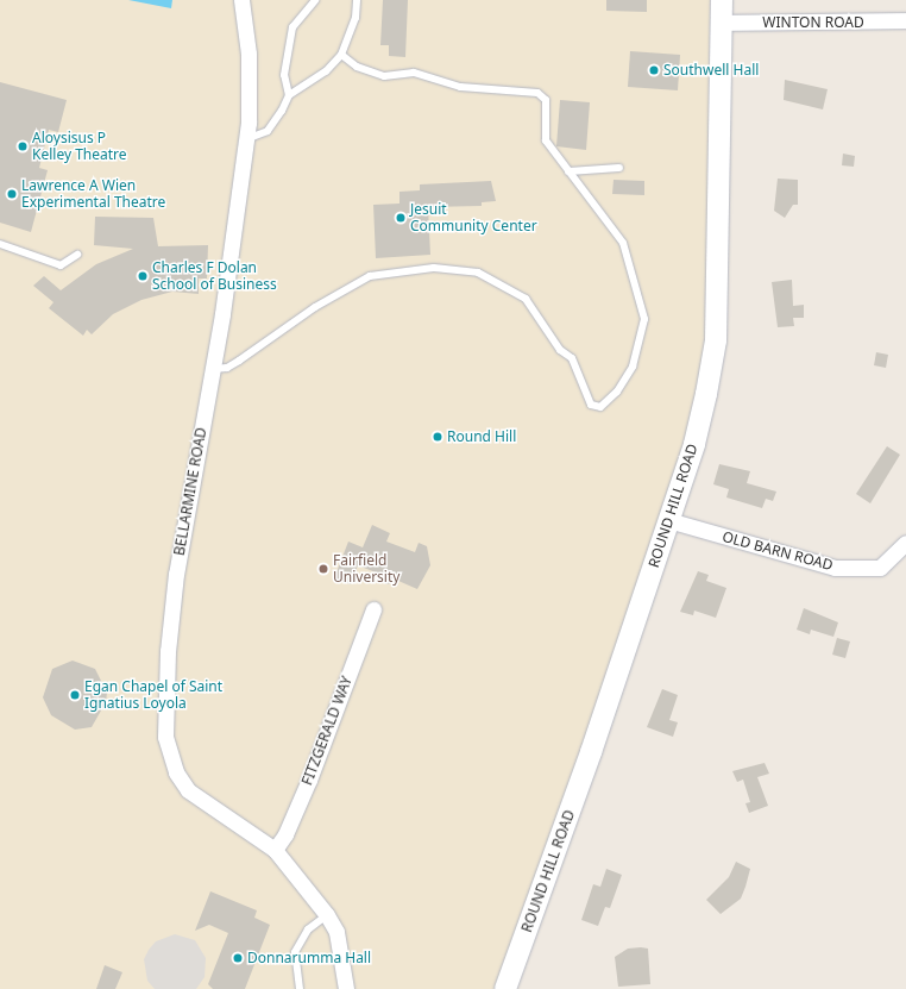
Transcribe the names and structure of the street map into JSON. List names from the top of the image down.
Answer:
{
  "streets": {
    "main road": ["ROUND HILL ROAD"],
    "street": [
      "WINTON ROAD",
      "BELLARMINE ROAD",
      "OLD BARN ROAD",
      "FITZGERALD WAY"
    ]
  },
  "crossings": [
    ["WINTON ROAD", "ROUND HILL ROAD"],
    ["BELLARMINE ROAD", "FITZGERALD WAY"],
    ["ROUND HILL ROAD", "OLD BARN ROAD"]
  ],
  "places": [
    "Southwell Hall",
    "Aloysisus P Kelley Theatre",
    "Lawrence A Wien Experimental Theatre",
    "Jesuit Community Center",
    "Charles F Dolan School of Business",
    "Round Hill",
    "Fairfield University",
    "Egan Chapel of Saint Ignatius Loyola",
    "Donnarumma Hall"
  ]
}
